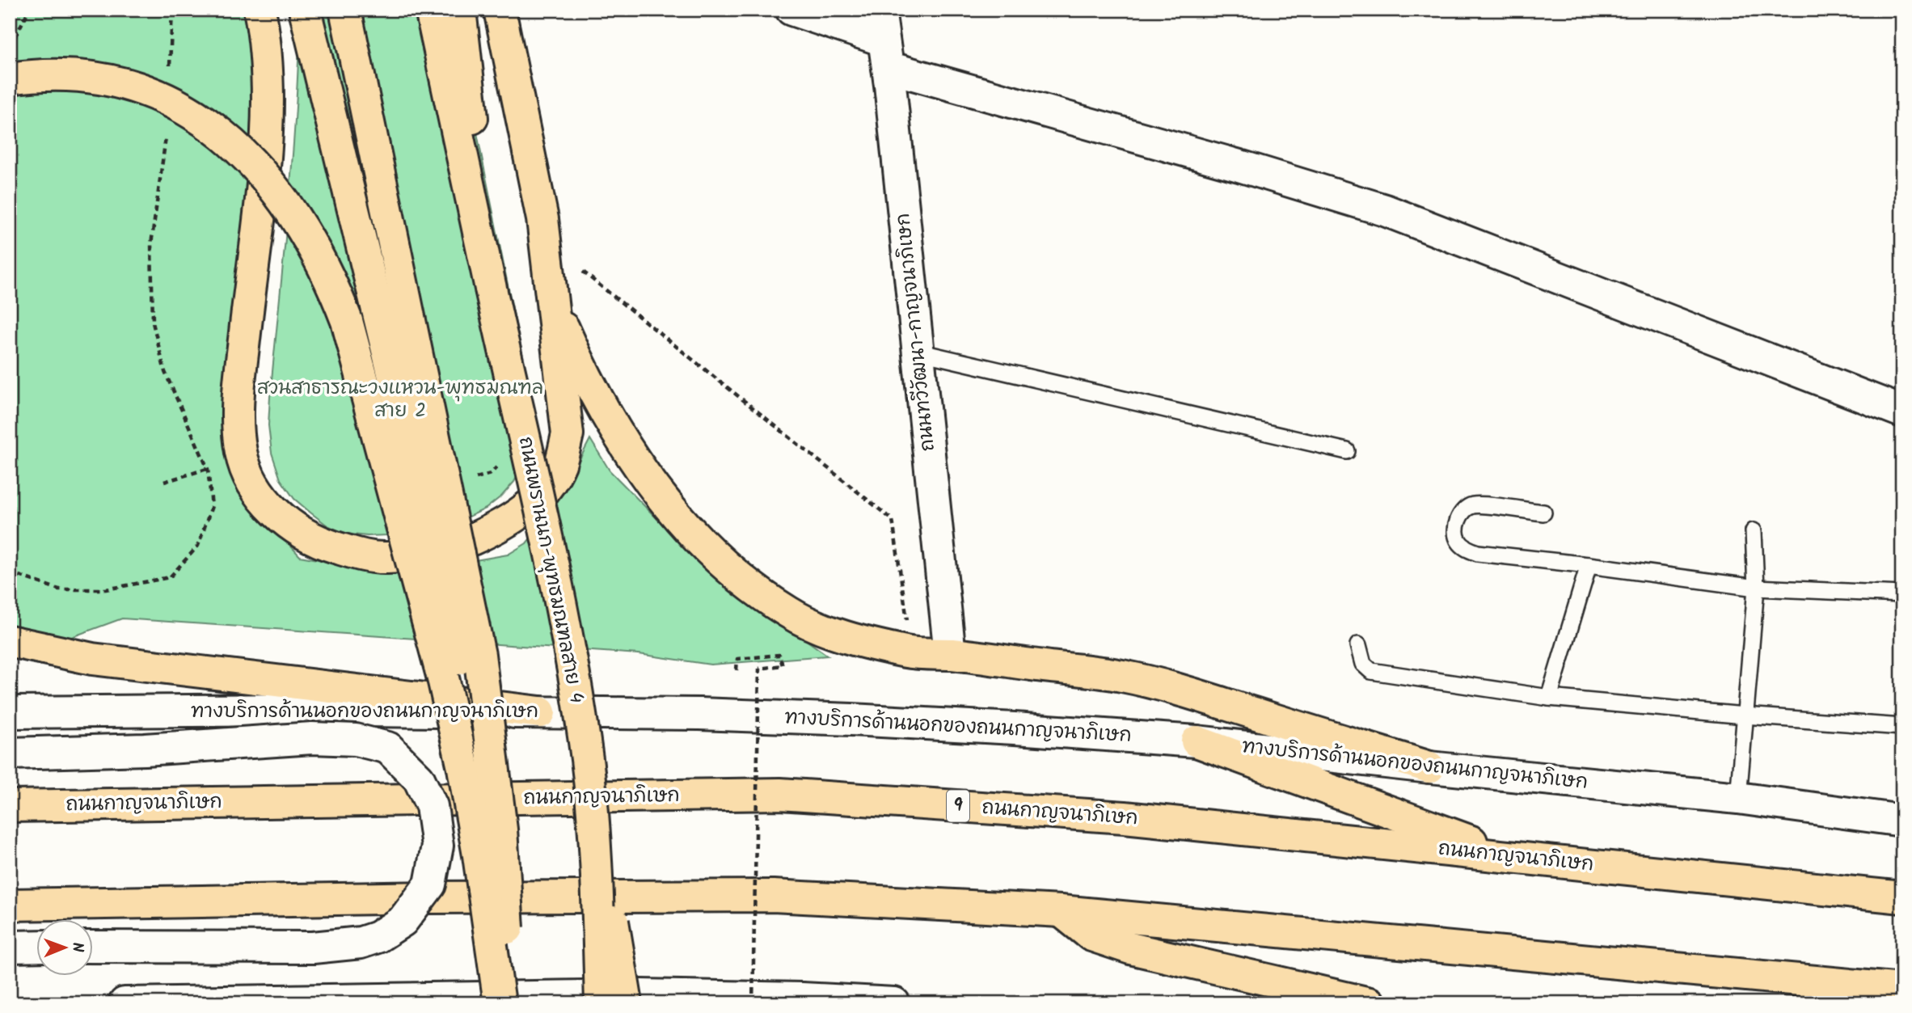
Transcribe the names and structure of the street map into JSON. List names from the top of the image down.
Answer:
{
  "streets": {
    "main road": [
      "ถนนทวีวัฒนา-กาญจนาภิเษก",
      "ถนนพรานนก-พุทธมณฑลสาย 4",
      "ทางบริการด้านนอกของถนนกาญจนาภิเษก",
      "ถนนกาญจนาภิเษก",
      "9"
    ]
  },
  "parks": ["สวนสาธารณะวงแหวน-พุทธมณฑล สาย 2"],
  "north": "right"
}
